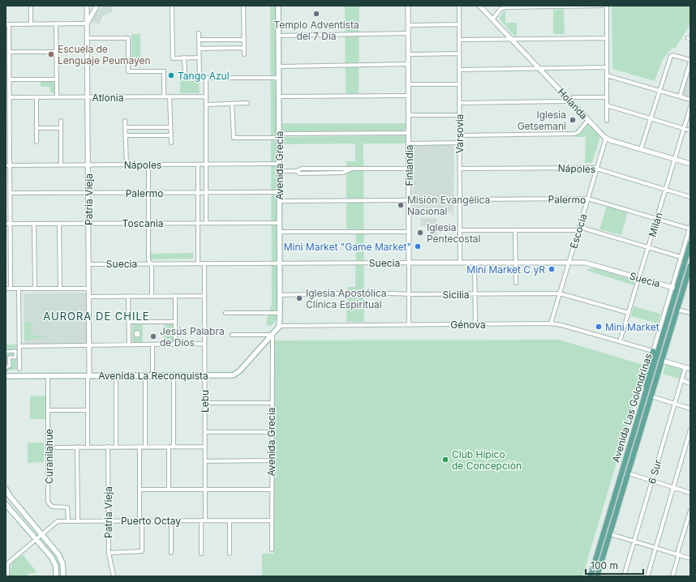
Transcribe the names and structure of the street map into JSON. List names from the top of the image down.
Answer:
{
  "streets": {
    "main road": ["Avenida Grecia", "Avenida La Reconquista", "Avenida Las Golondrinas"],
    "street": [
      "Atlonia",
      "Holanda",
      "Varsovia",
      "Nápoles",
      "Finlandia",
      "Palermo",
      "Patria Vieja",
      "Toscania",
      "Milán",
      "Escocia",
      "Suecia",
      "Sicilia",
      "Génova",
      "Lebu",
      "Curanilahue",
      "6 Sur",
      "Puerto Octay"
    ]
  },
  "crossings": [
    ["Atlonia", "Patria Vieja"],
    ["Holanda", "Milán"],
    ["Holanda", "Escocia"],
    ["Varsovia", "Nápoles"],
    ["Varsovia", "Palermo"],
    ["Varsovia", "Suecia"],
    ["Nápoles", "Avenida Grecia"],
    ["Nápoles", "Patria Vieja"],
    ["Nápoles", "Milán"],
    ["Nápoles", "Escocia"],
    ["Avenida Grecia", "Palermo"],
    ["Avenida Grecia", "Toscania"],
    ["Avenida Grecia", "Suecia"],
    ["Avenida Grecia", "Sicilia"],
    ["Avenida Grecia", "Génova"],
    ["Avenida Grecia", "Avenida La Reconquista"],
    ["Avenida Grecia", "Puerto Octay"],
    ["Finlandia", "Suecia"],
    ["Finlandia", "Sicilia"],
    ["Finlandia", "Génova"],
    ["Palermo", "Patria Vieja"],
    ["Palermo", "Milán"],
    ["Palermo", "Escocia"],
    ["Palermo", "Avenida Las Golondrinas"],
    ["Patria Vieja", "Toscania"],
    ["Patria Vieja", "Suecia"],
    ["Patria Vieja", "Avenida La Reconquista"],
    ["Patria Vieja", "Puerto Octay"],
    ["Milán", "Suecia"],
    ["Milán", "Sicilia"],
    ["Milán", "Génova"],
    ["Escocia", "Suecia"],
    ["Escocia", "Sicilia"],
    ["Escocia", "Génova"],
    ["Suecia", "Lebu"],
    ["Suecia", "Avenida Las Golondrinas"],
    ["Génova", "Avenida La Reconquista"],
    ["Génova", "Avenida Las Golondrinas"],
    ["Avenida La Reconquista", "Lebu"],
    ["Avenida La Reconquista", "Curanilahue"],
    ["Lebu", "Puerto Octay"],
    ["Curanilahue", "Puerto Octay"]
  ],
  "districts": ["AURORA DE CHILE"],
  "places": [
    "Templo Adventista del 7 Día",
    "Escuela de Lenguaje Peumayen",
    "Tango Azul",
    "Iglesia Getsemaní",
    "Misión Evangélica Nacional",
    "Iglesia Pentecostal",
    "Mini Market \"Game Market\"",
    "Mini Market C yR",
    "Iglesia Apostólica Clínica Espiritual",
    "Mini Market",
    "Jesús Palabra de Dios",
    "Club Hípico de Concepción"
  ],
  "scale_bar": "100 m"
}
